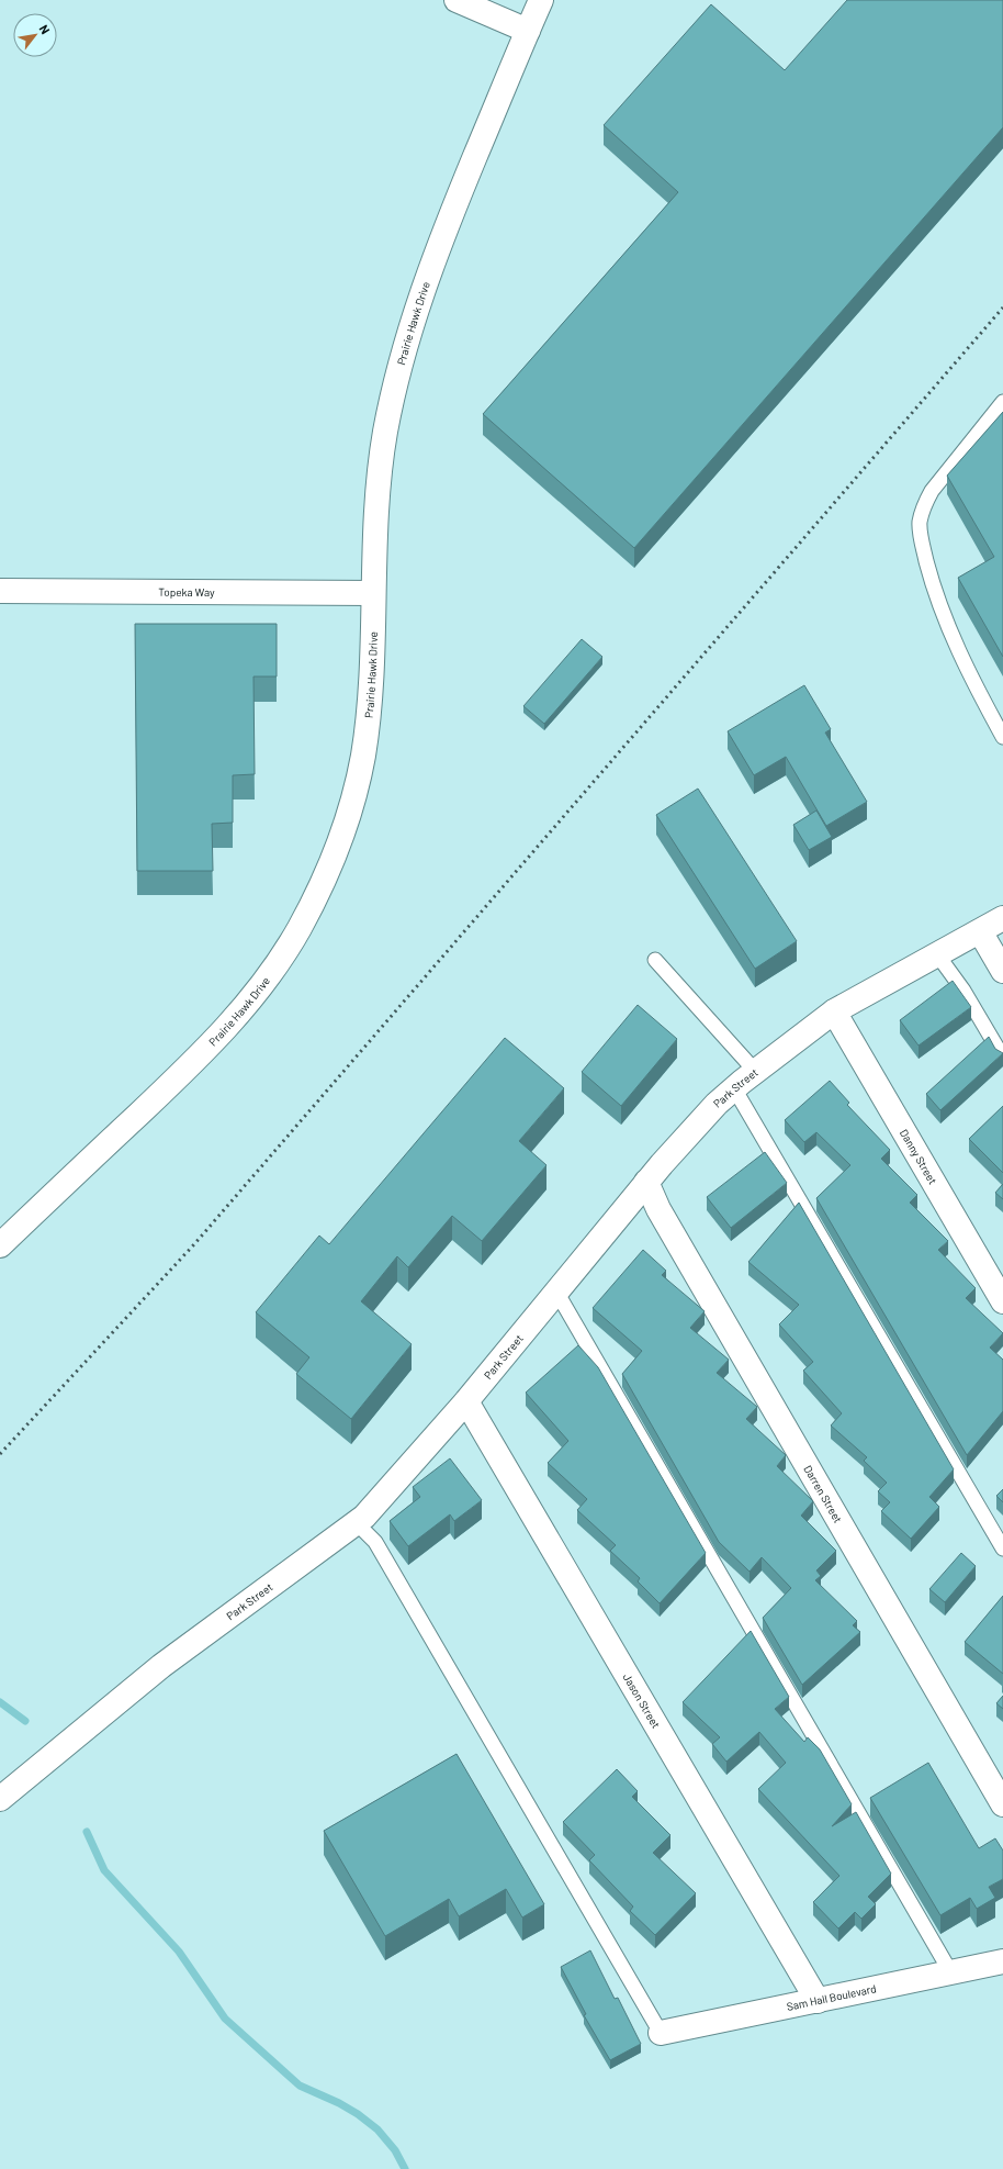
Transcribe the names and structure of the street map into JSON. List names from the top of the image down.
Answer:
{
  "streets": {
    "street": [
      "Prairie Hawk Drive",
      "Topeka Way",
      "Park Street",
      "Danny Street",
      "Darren Street",
      "Jason Street",
      "Sam Hall Boulevard"
    ]
  },
  "crossings": [
    ["Prairie Hawk Drive", "Topeka Way"],
    ["Park Street", "Danny Street"],
    ["Park Street", "Darren Street"],
    ["Park Street", "Jason Street"],
    ["Jason Street", "Sam Hall Boulevard"]
  ],
  "north": "top right"
}
